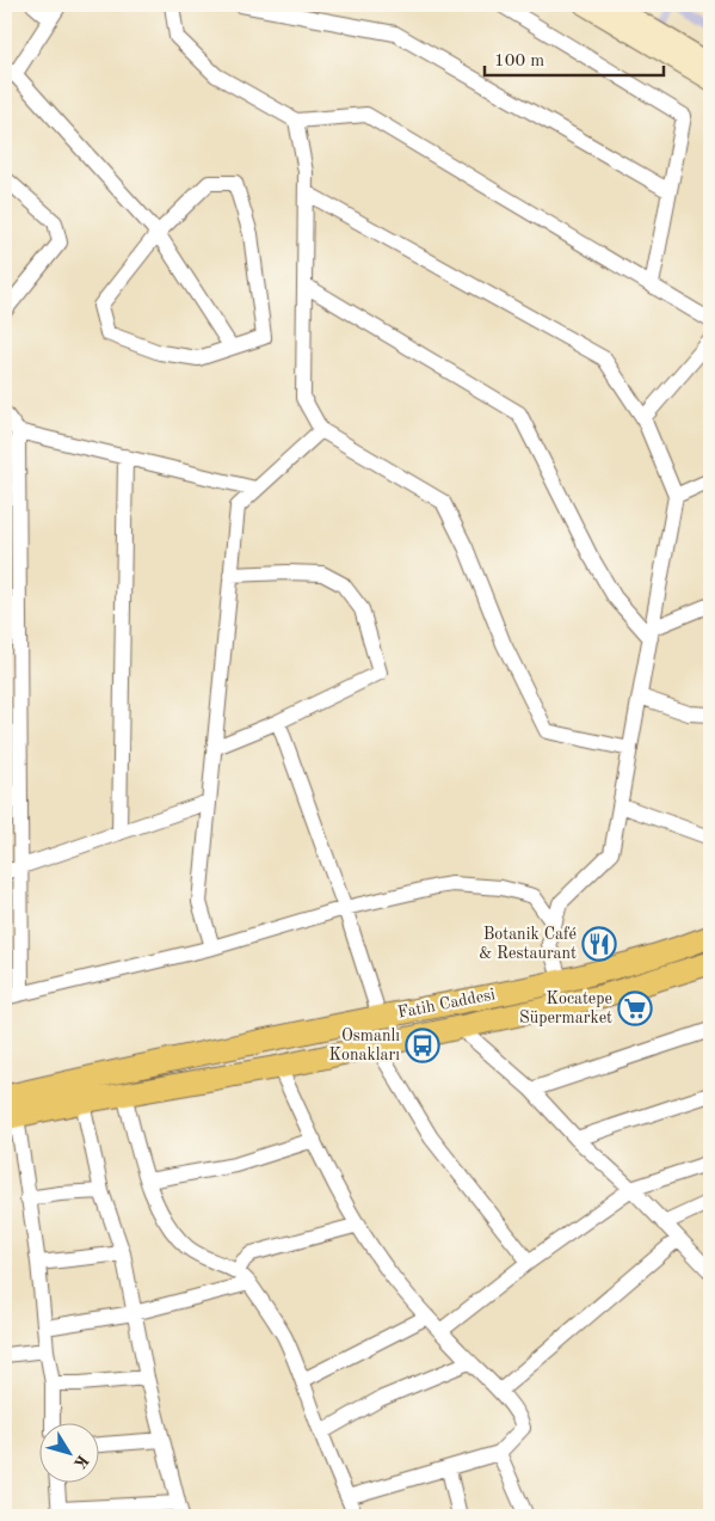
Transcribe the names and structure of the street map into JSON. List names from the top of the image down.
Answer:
{
  "streets": {
    "main road": ["Fatih Caddesi"]
  },
  "places": {
    "restaurant": ["Botanik Café & Restaurant"],
    "supermarket": ["Kocatepe Süpermarket"],
    "bus stop": ["Osmanlı Konakları"]
  },
  "scale_bar": "100 m",
  "north": "bottom right"
}
